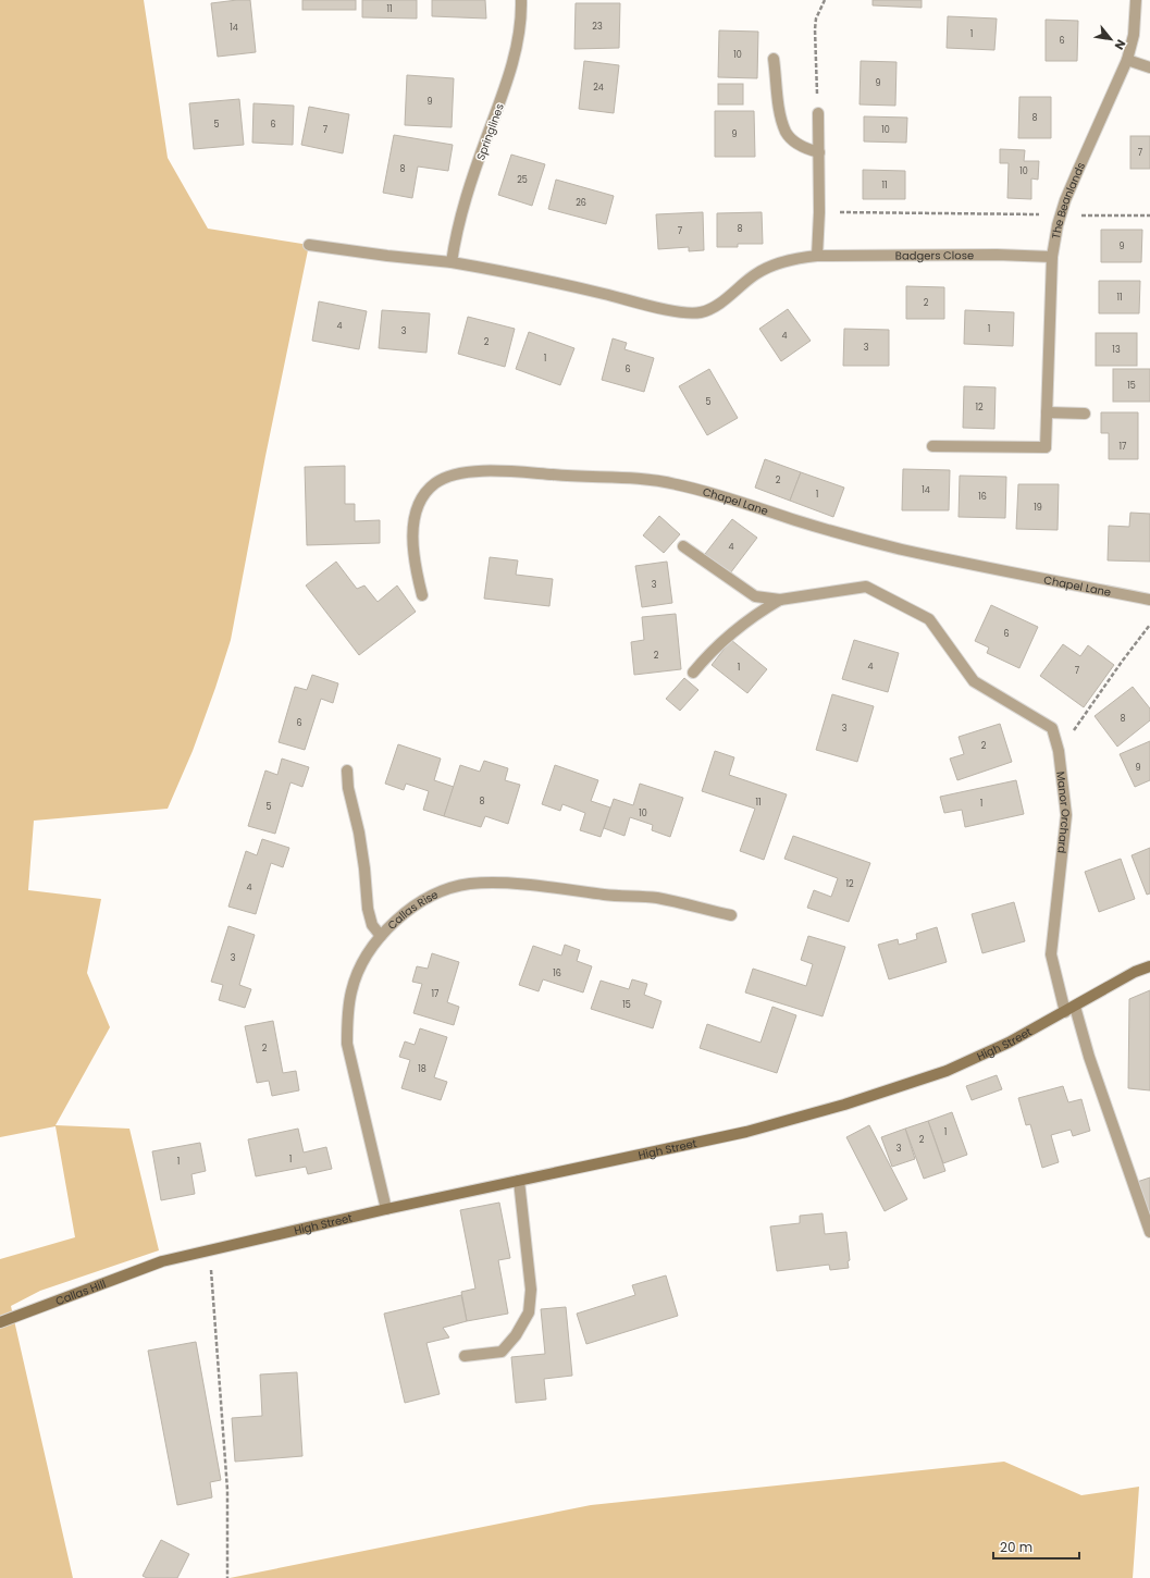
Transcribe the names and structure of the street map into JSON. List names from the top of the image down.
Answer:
{
  "streets": {
    "street": [
      "Springlines",
      "The Beanlands",
      "Badgers Close",
      "Chapel Lane",
      "Manor Orchard",
      "Callas Rise",
      "High Street",
      "Callas Hill"
    ]
  },
  "crossings": [
    ["Springlines", "Badgers Close"],
    ["The Beanlands", "Badgers Close"],
    ["Manor Orchard", "High Street"],
    ["Callas Rise", "High Street"],
    ["High Street", "Callas Hill"]
  ],
  "house_numbers": [
    "11",
    "23",
    "14",
    "1",
    "6",
    "10",
    "9",
    "24",
    "9",
    "8",
    "5",
    "6",
    "7",
    "10",
    "9",
    "7",
    "8",
    "10",
    "25",
    "11",
    "26",
    "8",
    "7",
    "9",
    "11",
    "2",
    "4",
    "1",
    "3",
    "4",
    "2",
    "3",
    "13",
    "1",
    "6",
    "15",
    "5",
    "12",
    "17",
    "2",
    "14",
    "1",
    "16",
    "19",
    "4",
    "3",
    "6",
    "2",
    "4",
    "1",
    "7",
    "8",
    "6",
    "3",
    "2",
    "9",
    "8",
    "11",
    "1",
    "5",
    "10",
    "12",
    "4",
    "3",
    "16",
    "17",
    "15",
    "2",
    "18",
    "1",
    "2",
    "3",
    "1",
    "1"
  ],
  "scale_bar": "20 m",
  "north": "bottom right"
}
